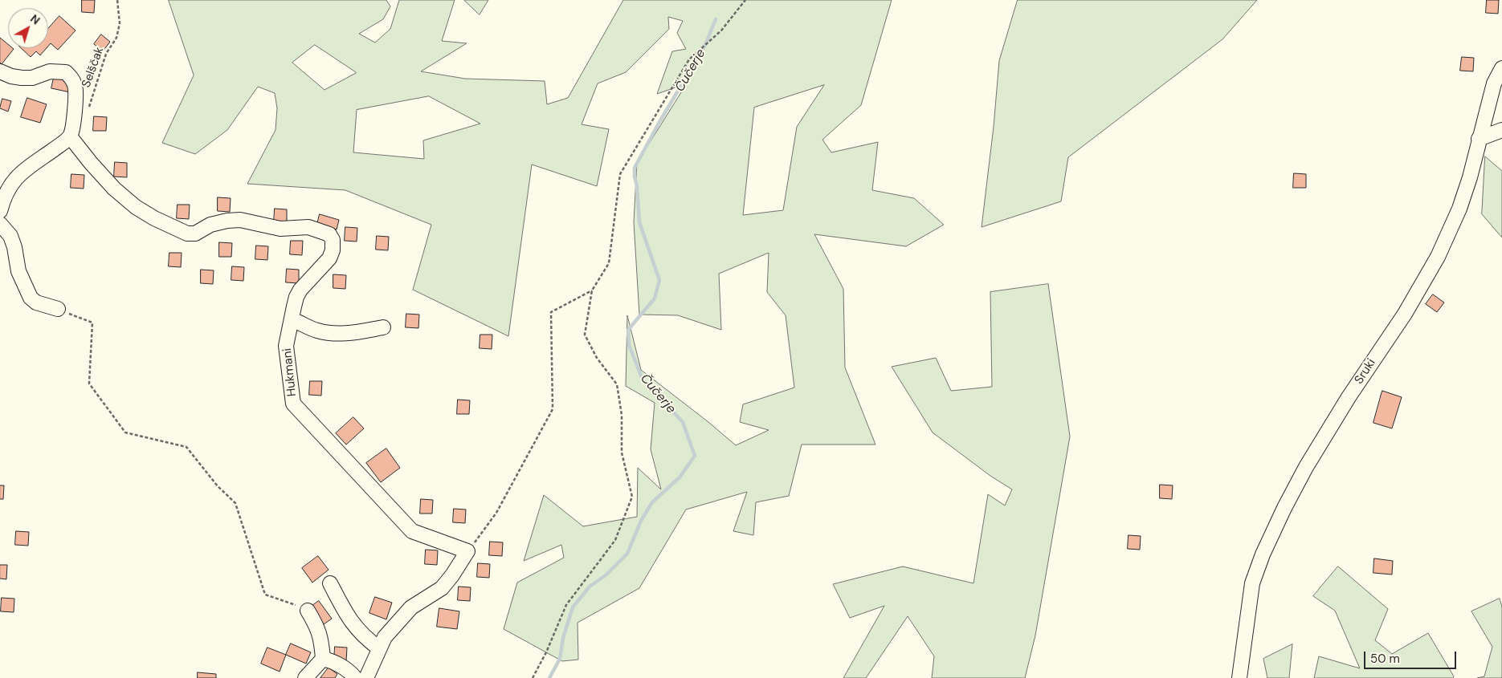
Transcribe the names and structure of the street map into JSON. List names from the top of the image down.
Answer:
{
  "streets": {
    "street": ["Sruki", "Hukmani"],
    "path": ["Selščak"]
  },
  "water": ["Čučerje"],
  "scale_bar": "50 m",
  "north": "top right"
}
